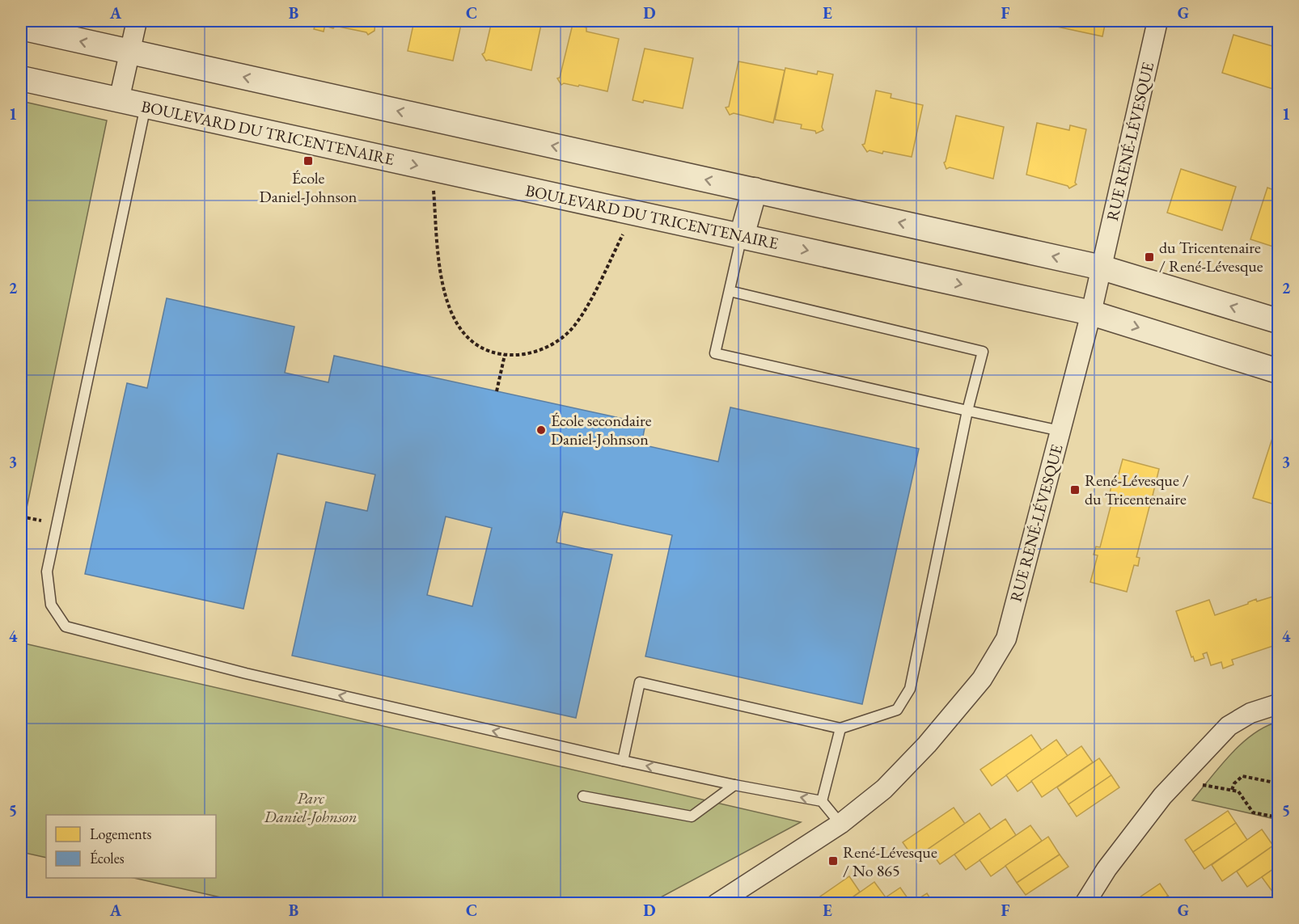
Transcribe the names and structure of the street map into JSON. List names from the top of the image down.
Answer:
{
  "streets": {
    "street": ["BOULEVARD DU TRICENTENAIRE", "RUE RENÉ-LÉVESQUE"]
  },
  "crossings": [
    ["BOULEVARD DU TRICENTENAIRE", "RUE RENÉ-LÉVESQUE"]
  ],
  "parks": ["Parc Daniel-Johnson"],
  "places": {
    "transit": [
      "École Daniel-Johnson",
      "du Tricentenaire / René-Lévesque",
      "René-Lévesque / du Tricentenaire",
      "René-Lévesque / No 865"
    ],
    "other": ["École secondaire Daniel-Johnson"]
  },
  "legend": ["Logements", "Écoles"],
  "grid": {
    "columns": [
      "A",
      "B",
      "C",
      "D",
      "E",
      "F",
      "G"
    ],
    "rows": [
      "1",
      "2",
      "3",
      "4",
      "5"
    ]
  }
}
